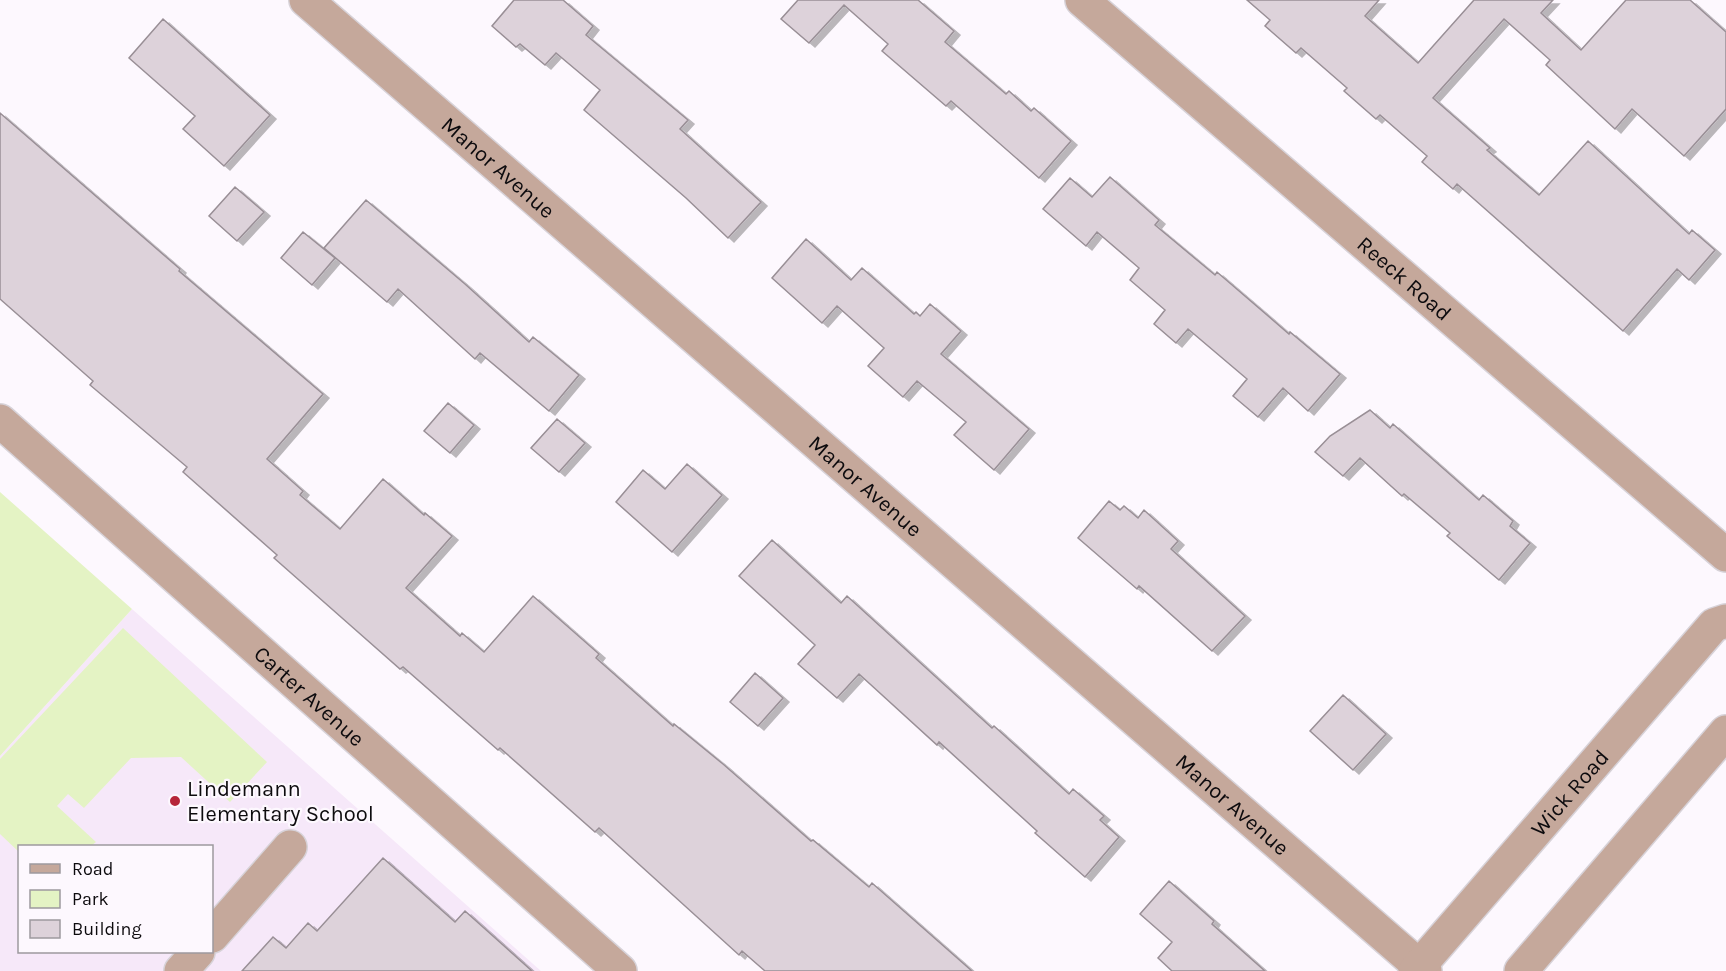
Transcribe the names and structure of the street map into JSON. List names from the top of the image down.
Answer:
{
  "streets": {
    "street": [
      "Manor Avenue",
      "Reeck Road",
      "Carter Avenue",
      "Wick Road"
    ]
  },
  "crossings": [
    ["Manor Avenue", "Wick Road"]
  ],
  "places": ["Lindemann Elementary School"],
  "legend": ["Road", "Park", "Building"]
}
